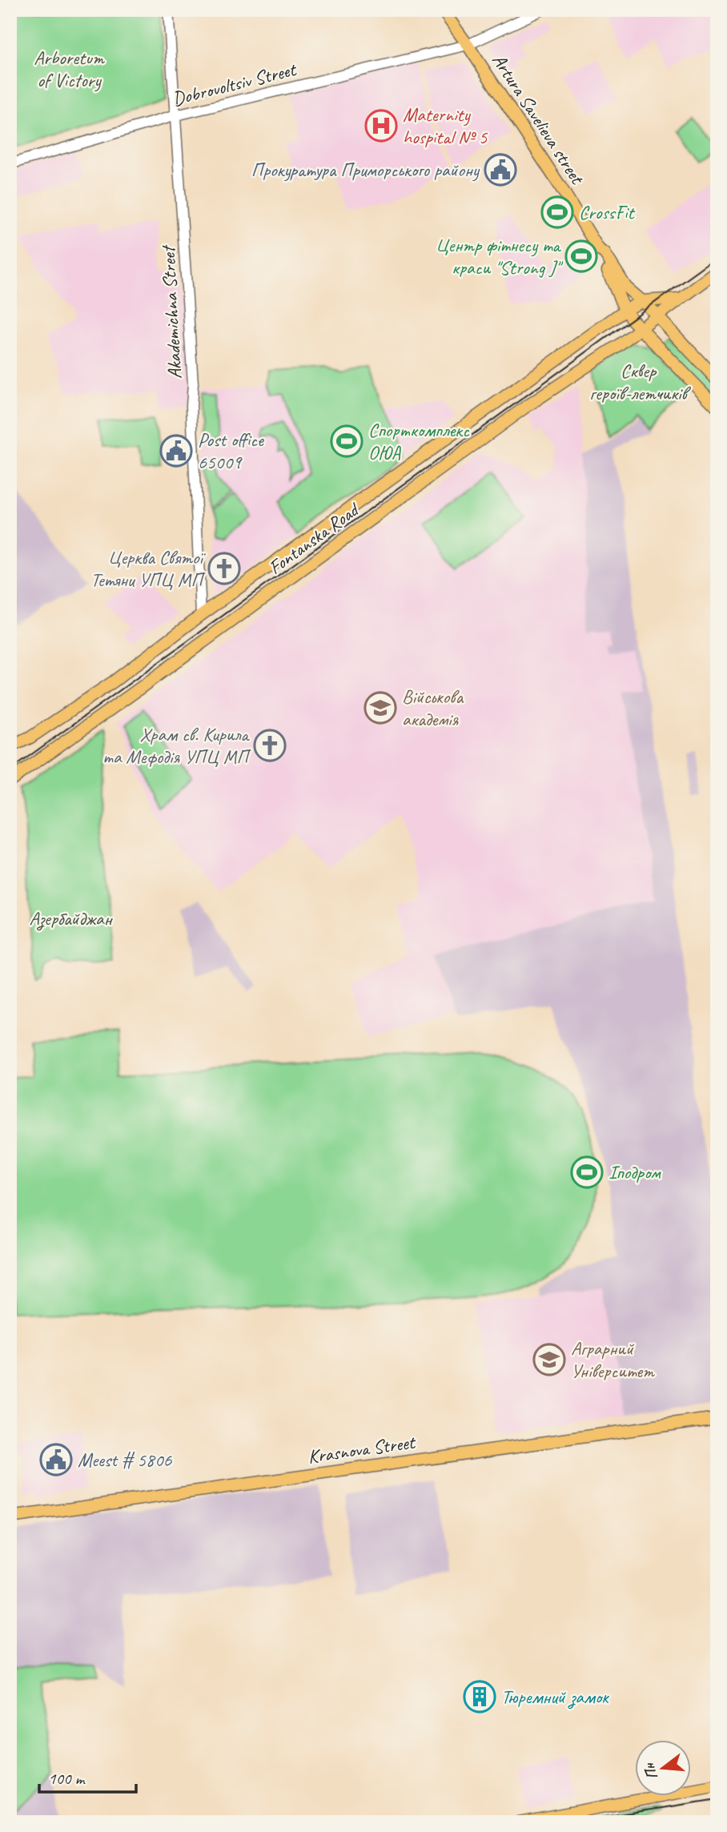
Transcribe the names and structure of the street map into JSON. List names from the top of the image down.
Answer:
{
  "streets": {
    "main road": ["Artura Savelieva street", "Fontanska Road", "Krasnova Street"],
    "street": ["Dobrovoltsiv Street", "Akademichna Street"]
  },
  "crossings": [
    ["Dobrovoltsiv Street", "Artura Savelieva street"],
    ["Dobrovoltsiv Street", "Akademichna Street"],
    ["Artura Savelieva street", "Fontanska Road"],
    ["Akademichna Street", "Fontanska Road"]
  ],
  "parks": ["Arboretum of Victory", "Сквер героїв-летчиків", "Азербайджан"],
  "places": {
    "hospital": ["Maternity hospital № 5"],
    "public building": ["Прокуратура Приморського району", "Post office 65009", "Meest # 5806"],
    "sports": [
      "CrossFit",
      "Центр фітнесу та краси \"Strong J\"",
      "Спорткомплекс ОЮА",
      "Іподром"
    ],
    "church": ["Церква Святої Тетяни УПЦ МП", "Храм св. Кирила та Мефодія УПЦ МП"],
    "school or university": ["Військова академія", "Аграрний Університет"],
    "building": ["Тюремний замок"]
  },
  "scale_bar": "100 m",
  "north": "left"
}
